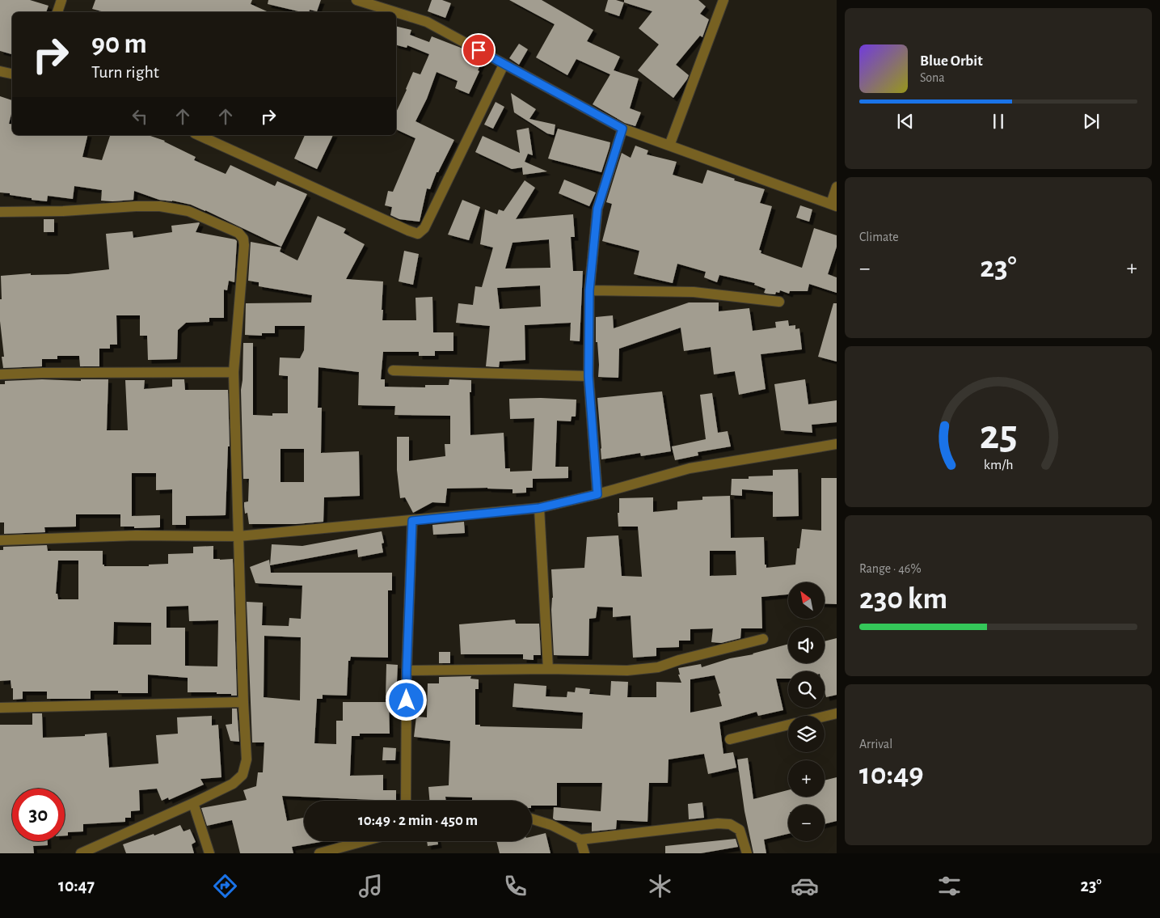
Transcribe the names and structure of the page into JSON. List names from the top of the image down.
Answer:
{
  "north": "top left",
  "page": {
    "turn": ["90 m", "Turn right"],
    "song": ["Blue Orbit", "Sona"],
    "tile": [
      "Climate",
      ["Range · 46%", "230 km"],
      ["Arrival", "10:49"]
    ],
    "heat": ["−", "23°", "+"],
    "map_buttons": ["+", "−"],
    "limit": "30",
    "trip": "10:49 · 2 min · 450 m",
    "tabs": ["10:47", "23°"],
    "gauge": ["25", "km/h"]
  }
}
